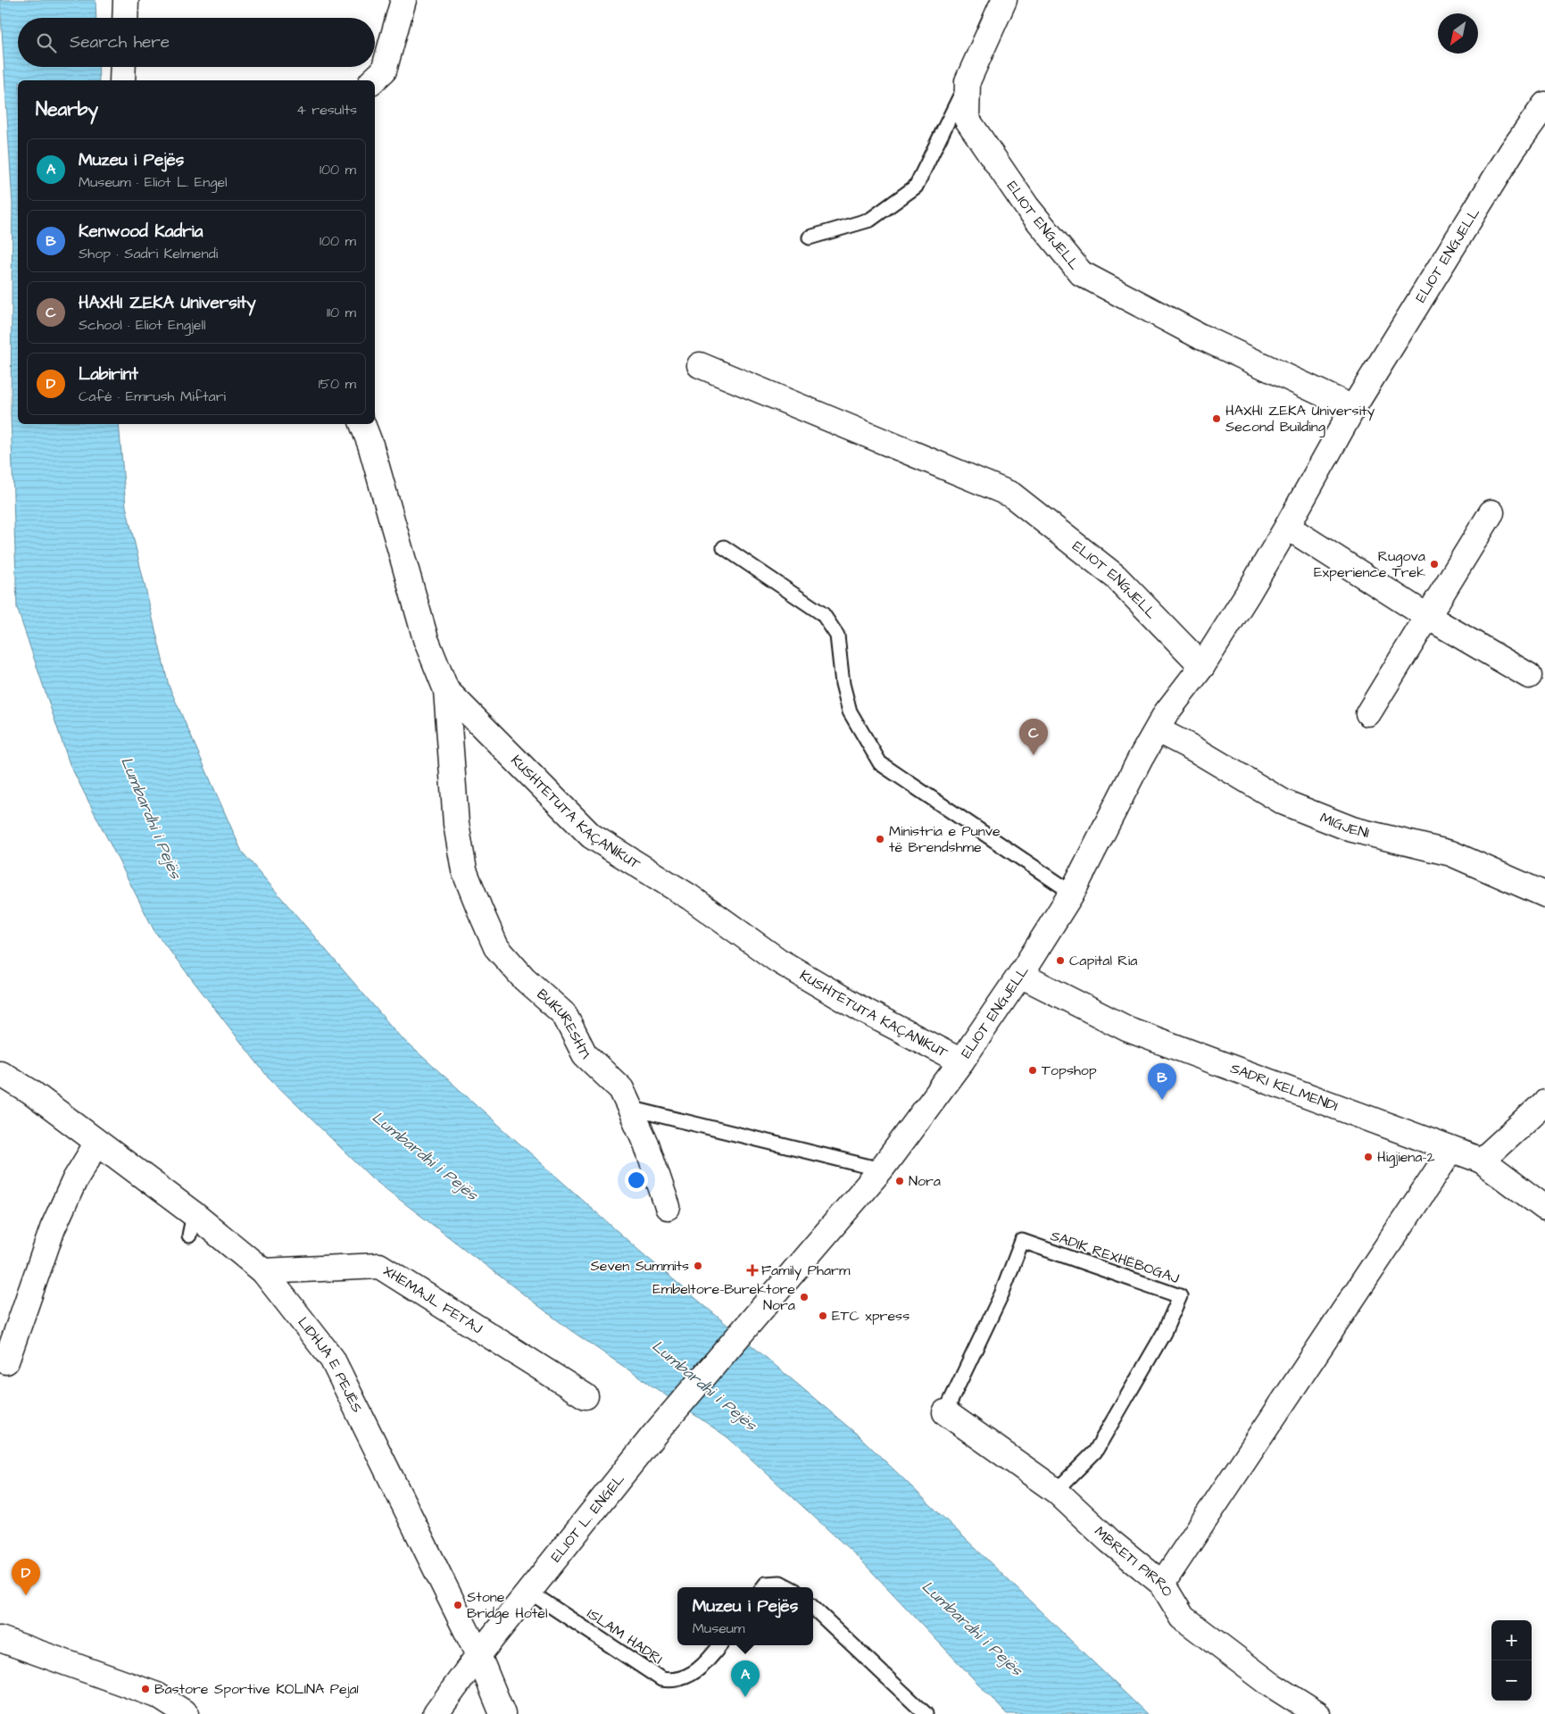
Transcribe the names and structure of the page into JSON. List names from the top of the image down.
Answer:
{
  "streets": {
    "street": [
      "ELIOT ENGJELL",
      "KUSHTETUTA KAÇANIKUT",
      "MIGJENI",
      "BUKURESHTI",
      "SADRI KELMENDI",
      "XHEMAJL FETAJ",
      "LIDHJA E PEJËS",
      "ELIOT L. ENGEL",
      "MBRETI PIRRO"
    ],
    "lane": ["SADIK REXHËBOGAJ", "ISLAM HADRI"]
  },
  "crossings": [
    ["ELIOT ENGJELL", "KUSHTETUTA KAÇANIKUT"],
    ["ELIOT ENGJELL", "MIGJENI"],
    ["ELIOT ENGJELL", "SADRI KELMENDI"],
    ["ELIOT ENGJELL", "ELIOT L. ENGEL"],
    ["KUSHTETUTA KAÇANIKUT", "BUKURESHTI"],
    ["SADIK REXHËBOGAJ", "MBRETI PIRRO"],
    ["XHEMAJL FETAJ", "LIDHJA E PEJËS"],
    ["LIDHJA E PEJËS", "ELIOT L. ENGEL"],
    ["ELIOT L. ENGEL", "ISLAM HADRI"]
  ],
  "water": ["Lumbardhi i Pejës"],
  "places": {
    "other": [
      "HAXHI ZEKA University Second Building",
      "Rugova Experience Trek",
      "Ministria e Punve të Brendshme",
      "Capital Ria",
      "Topshop",
      "Higjiena-2",
      "Nora",
      "Seven Summits",
      "Embeltore-Burektore Nora",
      "ETC xpress",
      "Stone Bridge Hotel",
      "Bastore Sportive KOLINA Peja1"
    ],
    "health": ["Family Pharm"]
  },
  "north": "bottom left",
  "page": {
    "search": "Search here",
    "heading": ["Nearby", "4 results"],
    "list": [
      {
        "mark": "A",
        "name": "Muzeu i Pejës",
        "note": "Museum · Eliot L. Engel",
        "value": "100 m"
      },
      {
        "mark": "B",
        "name": "Kenwood Kadria",
        "note": "Shop · Sadri Kelmendi",
        "value": "100 m"
      },
      {
        "mark": "C",
        "name": "HAXHI ZEKA University",
        "note": "School · Eliot Engjell",
        "value": "110 m"
      },
      {
        "mark": "D",
        "name": "Labirint",
        "note": "Café · Emrush Miftari",
        "value": "150 m"
      }
    ],
    "pins": [
      "C",
      "B",
      "D",
      "A"
    ],
    "popup": ["Muzeu i Pejës", "Museum"],
    "map_buttons": ["+", "−"]
  }
}
